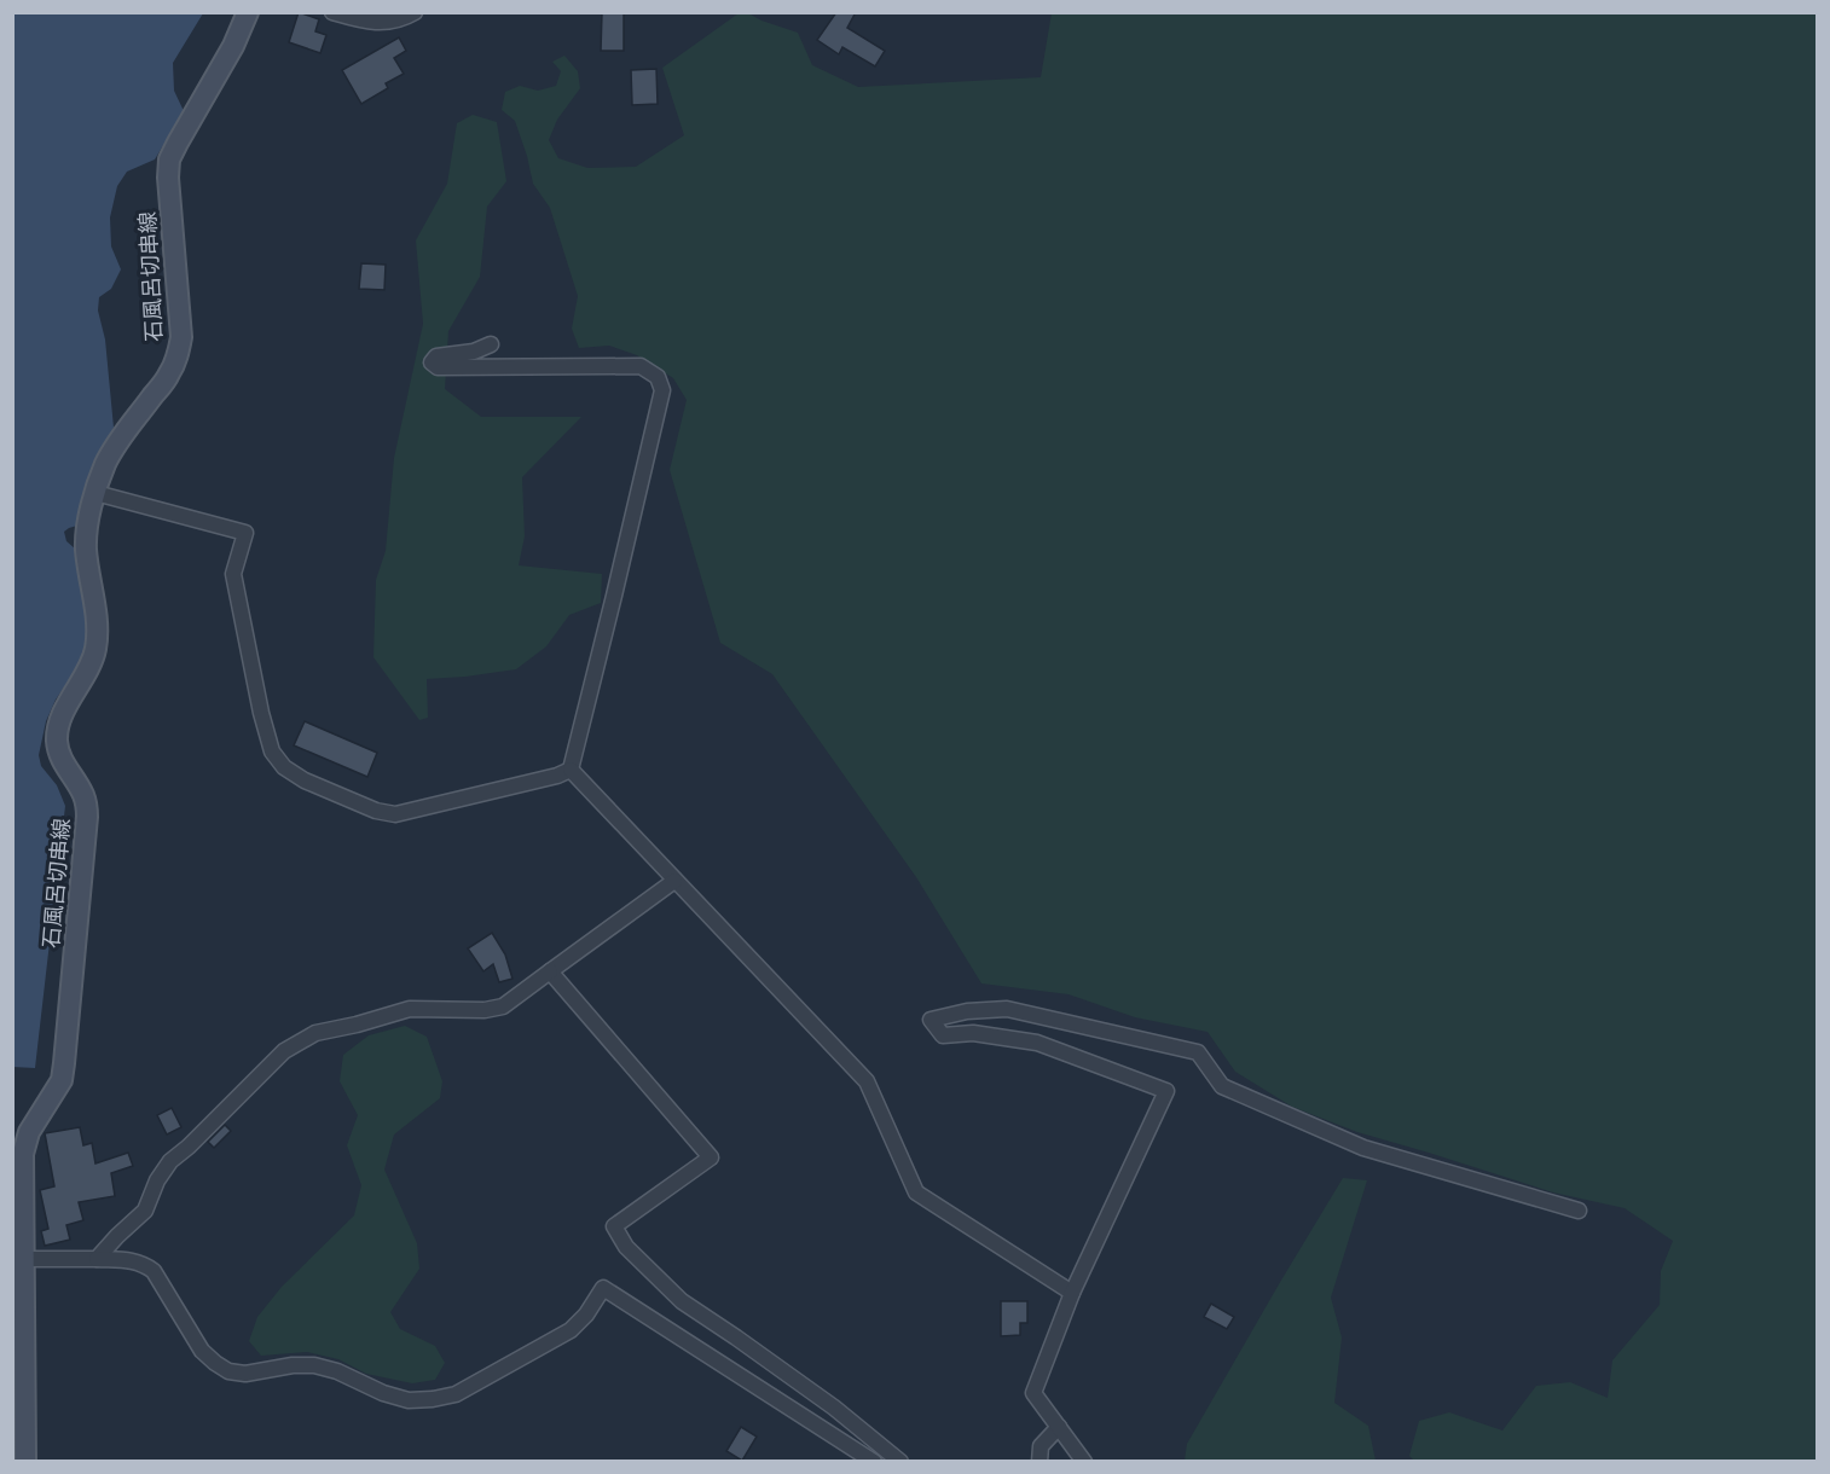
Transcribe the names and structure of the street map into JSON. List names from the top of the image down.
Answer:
{
  "streets": {
    "main road": ["石風呂切串線"]
  }
}
